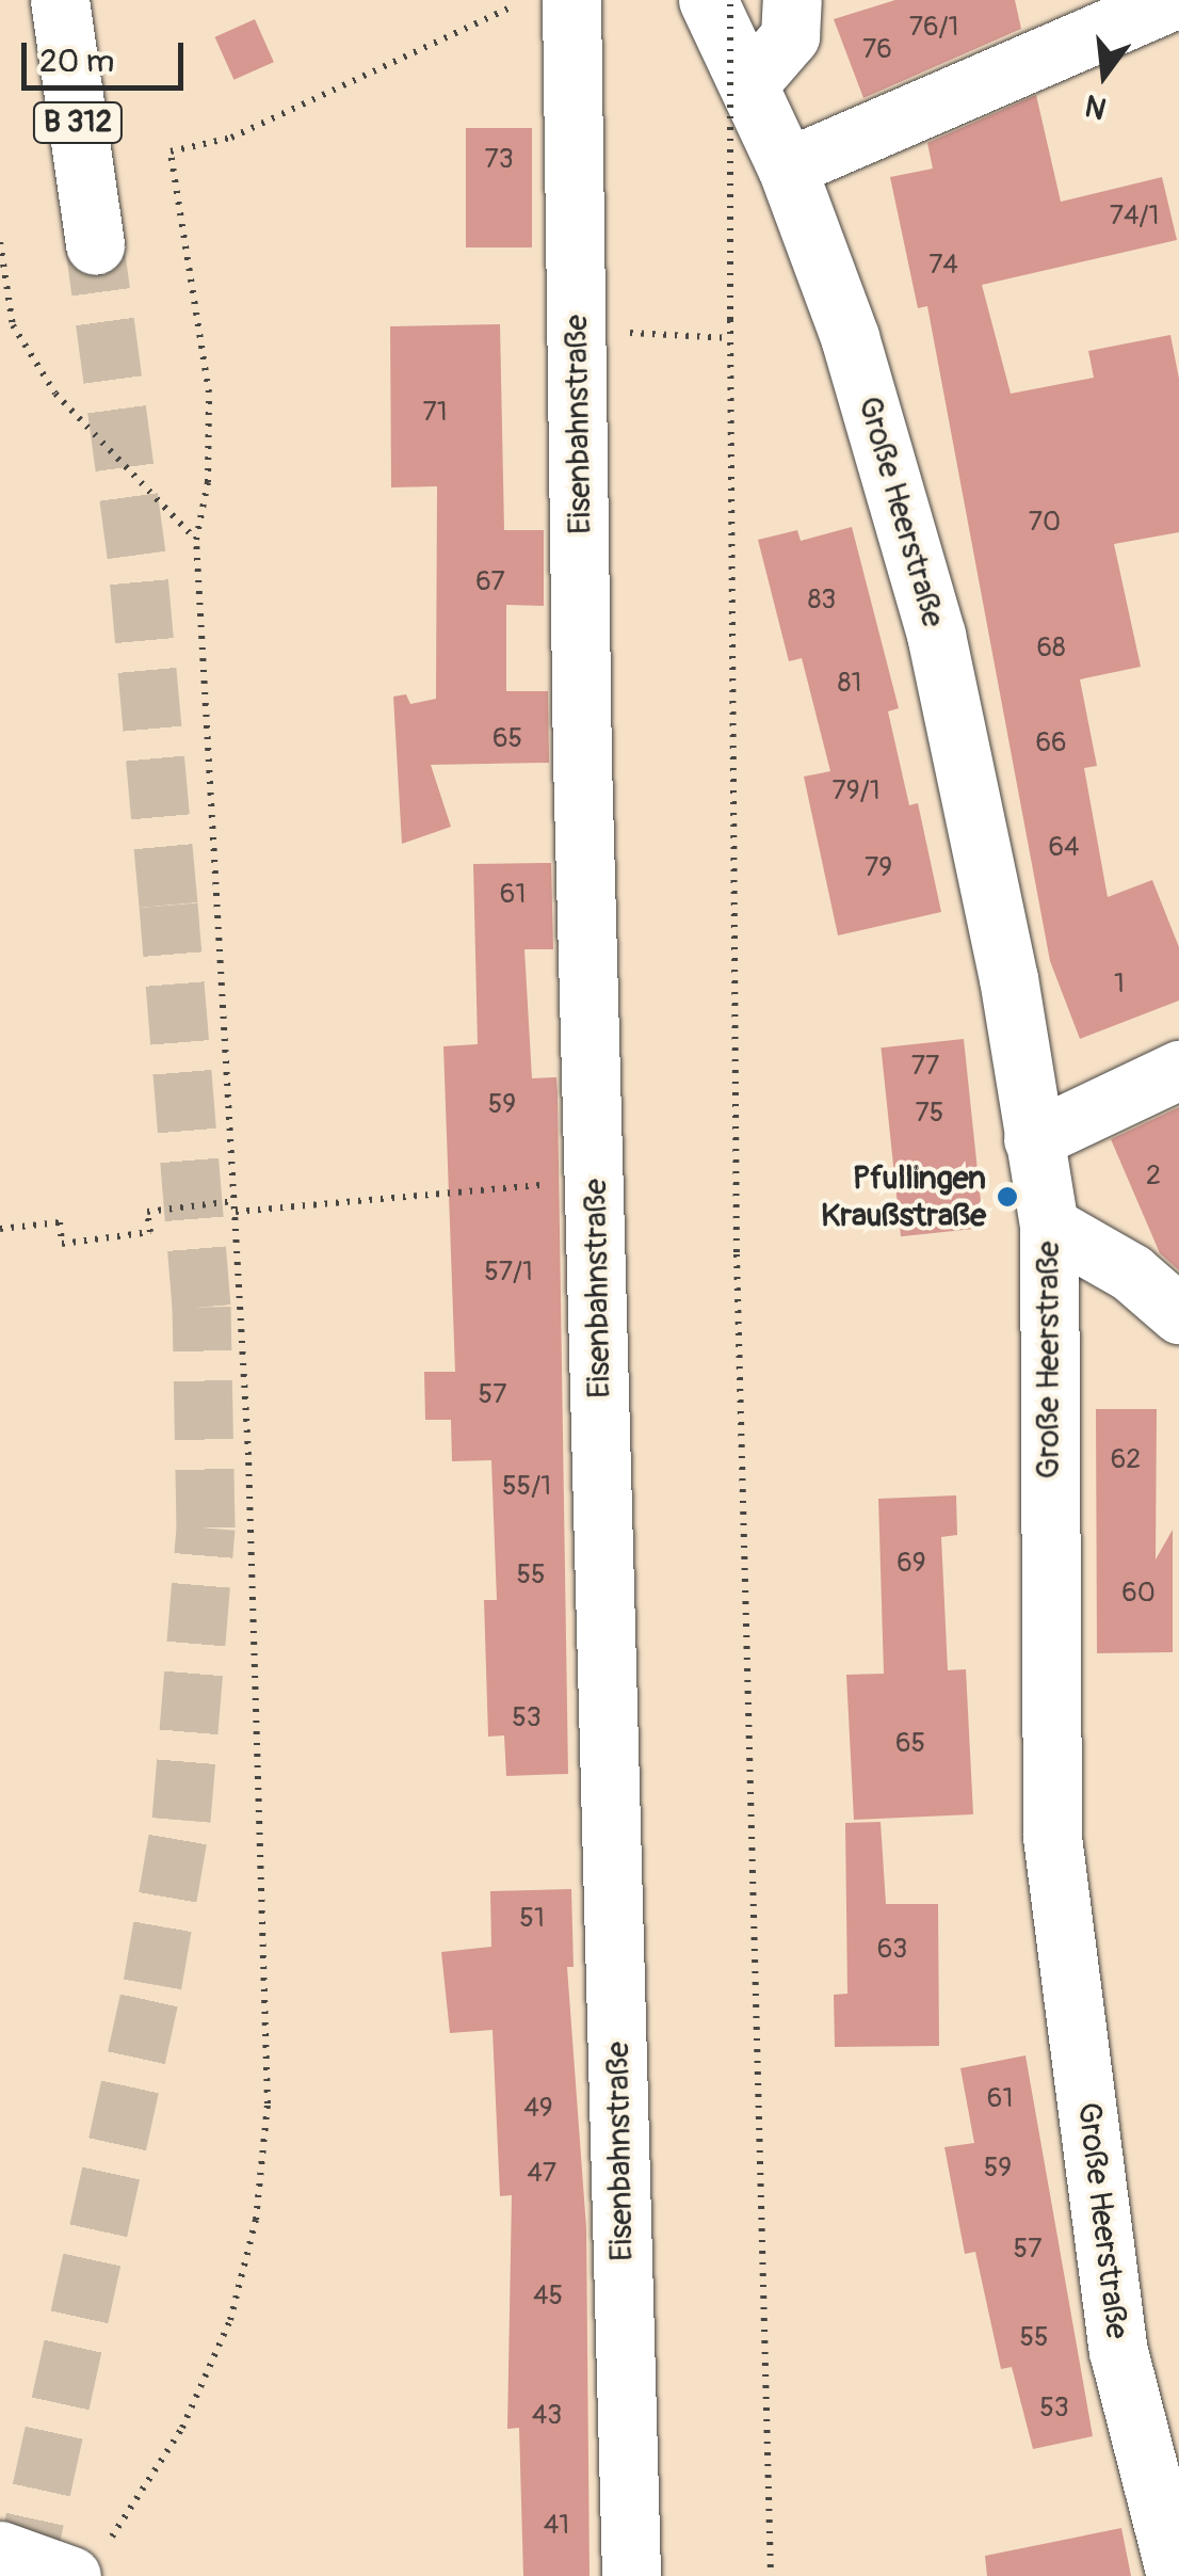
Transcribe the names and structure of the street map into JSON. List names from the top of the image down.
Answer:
{
  "streets": {
    "street": ["B 312", "Eisenbahnstraße", "Große Heerstraße"]
  },
  "places": ["Pfullingen Kraußstraße"],
  "house_numbers": [
    "76/1",
    "76",
    "73",
    "74/1",
    "74",
    "71",
    "70",
    "67",
    "83",
    "68",
    "81",
    "65",
    "66",
    "79/1",
    "64",
    "79",
    "61",
    "1",
    "77",
    "59",
    "75",
    "2",
    "57/1",
    "57",
    "62",
    "55/1",
    "69",
    "55",
    "60",
    "53",
    "65",
    "51",
    "63",
    "61",
    "49",
    "59",
    "47",
    "57",
    "45",
    "55",
    "53",
    "43",
    "41"
  ],
  "scale_bar": "20 m",
  "north": "bottom"
}
